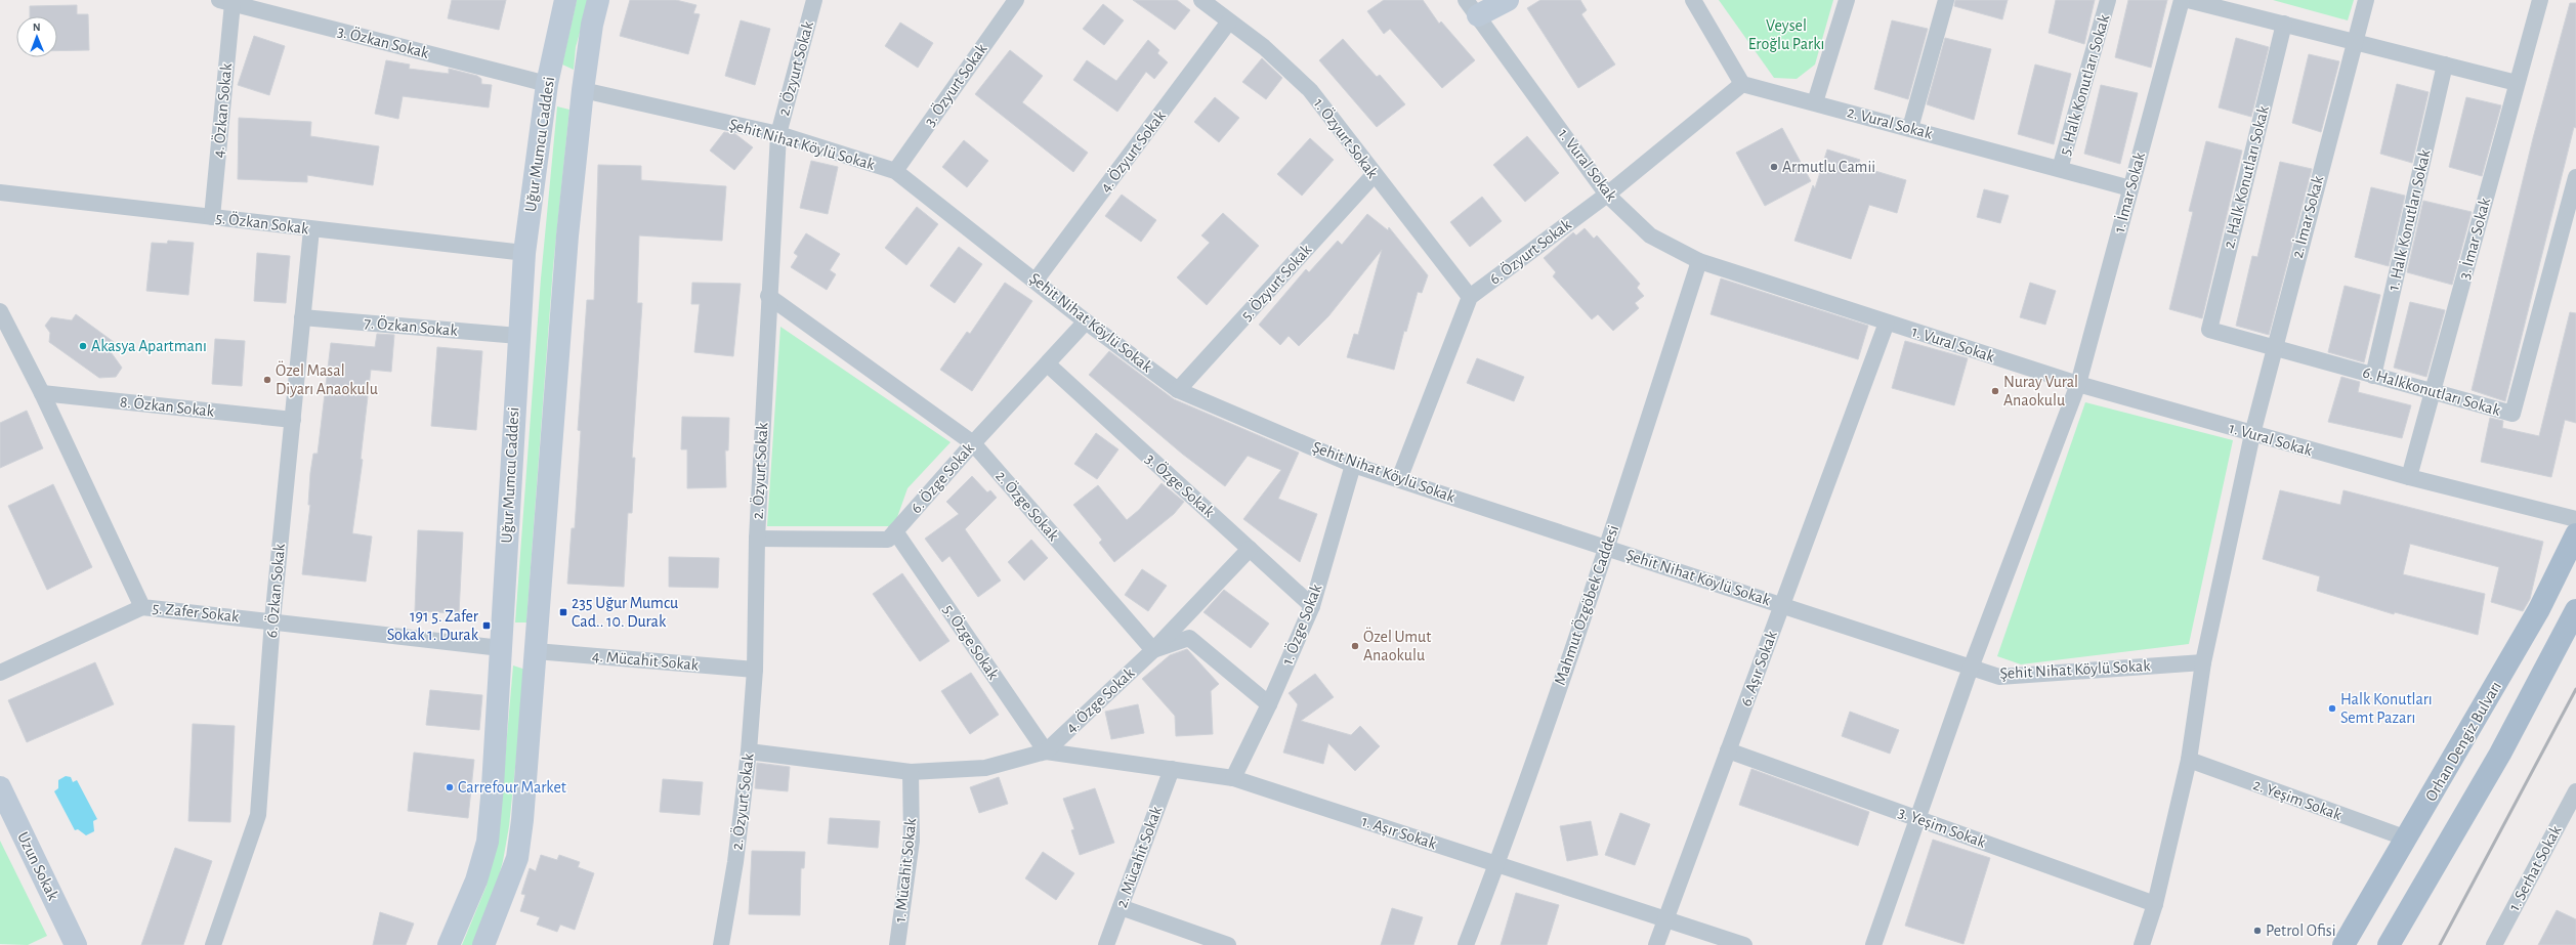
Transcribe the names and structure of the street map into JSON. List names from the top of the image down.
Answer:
{
  "streets": {
    "main road": ["Orhan Dengiz Bulvarı"],
    "street": [
      "3. Özkan Sokak",
      "2. Özyurt Sokak",
      "3. Özyurt Sokak",
      "5. Halk Konutları Sokak",
      "4. Özkan Sokak",
      "2. Vural Sokak",
      "1. Özyurt Sokak",
      "Uğur Mumcu Caddesi",
      "Şehit Nihat Köylü Sokak",
      "4. Özyurt Sokak",
      "1. Vural Sokak",
      "2. Halk Konutları Sokak",
      "1. İmar Sokak",
      "2. İmar Sokak",
      "1. Halk Konutları Sokak",
      "5. Özkan Sokak",
      "3. İmar Sokak",
      "6. Özyurt Sokak",
      "5. Özyurt Sokak",
      "7. Özkan Sokak",
      "6. Halkkonutları Sokak",
      "8. Özkan Sokak",
      "6. Özge Sokak",
      "3. Özge Sokak",
      "2. Özge Sokak",
      "6. Özkan Sokak",
      "Mahmut Özgöbek Caddesi",
      "5. Zafer Sokak",
      "1. Özge Sokak",
      "5. Özge Sokak",
      "4. Mücahit Sokak",
      "6. Aşır Sokak",
      "4. Özge Sokak",
      "2. Yeşim Sokak",
      "3. Yeşim Sokak",
      "1. Aşır Sokak",
      "2. Mücahit Sokak",
      "Uzun Sokak",
      "1. Serhat Sokak",
      "1. Mücahit Sokak"
    ]
  },
  "crossings": [
    ["3. Özkan Sokak", "4. Özkan Sokak"],
    ["3. Özkan Sokak", "Uğur Mumcu Caddesi"],
    ["2. Özyurt Sokak", "Şehit Nihat Köylü Sokak"],
    ["2. Özyurt Sokak", "6. Özge Sokak"],
    ["2. Özyurt Sokak", "2. Özge Sokak"],
    ["2. Özyurt Sokak", "4. Mücahit Sokak"],
    ["2. Özyurt Sokak", "4. Özge Sokak"],
    ["3. Özyurt Sokak", "Şehit Nihat Köylü Sokak"],
    ["5. Halk Konutları Sokak", "2. Vural Sokak"],
    ["4. Özkan Sokak", "5. Özkan Sokak"],
    ["2. Vural Sokak", "1. İmar Sokak"],
    ["2. Vural Sokak", "6. Özyurt Sokak"],
    ["1. Özyurt Sokak", "4. Özyurt Sokak"],
    ["1. Özyurt Sokak", "6. Özyurt Sokak"],
    ["1. Özyurt Sokak", "5. Özyurt Sokak"],
    ["Uğur Mumcu Caddesi", "5. Özkan Sokak"],
    ["Uğur Mumcu Caddesi", "7. Özkan Sokak"],
    ["Uğur Mumcu Caddesi", "5. Zafer Sokak"],
    ["Şehit Nihat Köylü Sokak", "4. Özyurt Sokak"],
    ["Şehit Nihat Köylü Sokak", "1. İmar Sokak"],
    ["Şehit Nihat Köylü Sokak", "2. İmar Sokak"],
    ["Şehit Nihat Köylü Sokak", "5. Özyurt Sokak"],
    ["Şehit Nihat Köylü Sokak", "6. Özge Sokak"],
    ["Şehit Nihat Köylü Sokak", "Mahmut Özgöbek Caddesi"],
    ["Şehit Nihat Köylü Sokak", "1. Özge Sokak"],
    ["Şehit Nihat Köylü Sokak", "6. Aşır Sokak"],
    ["1. Vural Sokak", "1. İmar Sokak"],
    ["1. Vural Sokak", "2. İmar Sokak"],
    ["1. Vural Sokak", "3. İmar Sokak"],
    ["1. Vural Sokak", "6. Özyurt Sokak"],
    ["1. Vural Sokak", "Mahmut Özgöbek Caddesi"],
    ["1. Vural Sokak", "6. Aşır Sokak"],
    ["2. Halk Konutları Sokak", "6. Halkkonutları Sokak"],
    ["1. İmar Sokak", "3. Yeşim Sokak"],
    ["2. İmar Sokak", "6. Halkkonutları Sokak"],
    ["2. İmar Sokak", "2. Yeşim Sokak"],
    ["2. İmar Sokak", "3. Yeşim Sokak"],
    ["1. Halk Konutları Sokak", "6. Halkkonutları Sokak"],
    ["5. Özkan Sokak", "6. Özkan Sokak"],
    ["3. İmar Sokak", "6. Halkkonutları Sokak"],
    ["7. Özkan Sokak", "6. Özkan Sokak"],
    ["8. Özkan Sokak", "6. Özkan Sokak"],
    ["8. Özkan Sokak", "5. Zafer Sokak"],
    ["6. Özge Sokak", "3. Özge Sokak"],
    ["6. Özge Sokak", "2. Özge Sokak"],
    ["6. Özge Sokak", "5. Özge Sokak"],
    ["3. Özge Sokak", "1. Özge Sokak"],
    ["3. Özge Sokak", "4. Özge Sokak"],
    ["2. Özge Sokak", "4. Özge Sokak"],
    ["6. Özkan Sokak", "5. Zafer Sokak"],
    ["Mahmut Özgöbek Caddesi", "1. Aşır Sokak"],
    ["1. Özge Sokak", "1. Aşır Sokak"],
    ["5. Özge Sokak", "4. Özge Sokak"],
    ["5. Özge Sokak", "1. Aşır Sokak"],
    ["6. Aşır Sokak", "3. Yeşim Sokak"],
    ["6. Aşır Sokak", "1. Aşır Sokak"],
    ["4. Özge Sokak", "1. Aşır Sokak"],
    ["4. Özge Sokak", "1. Mücahit Sokak"],
    ["Orhan Dengiz Bulvarı", "2. Yeşim Sokak"],
    ["1. Aşır Sokak", "2. Mücahit Sokak"]
  ],
  "parks": ["Veysel Eroğlu Parkı"],
  "places": {
    "other": [
      "Armutlu Camii",
      "Akasya Apartmanı",
      "Özel Masal Diyarı Anaokulu",
      "Nuray Vural Anaokulu",
      "Özel Umut Anaokulu",
      "Halk Konutları Semt Pazarı",
      "Carrefour Market",
      "Petrol Ofisi"
    ],
    "transit": ["235 Uğur Mumcu Cad.. 10. Durak", "191 5. Zafer Sokak 1. Durak"]
  },
  "north": "top"
}
